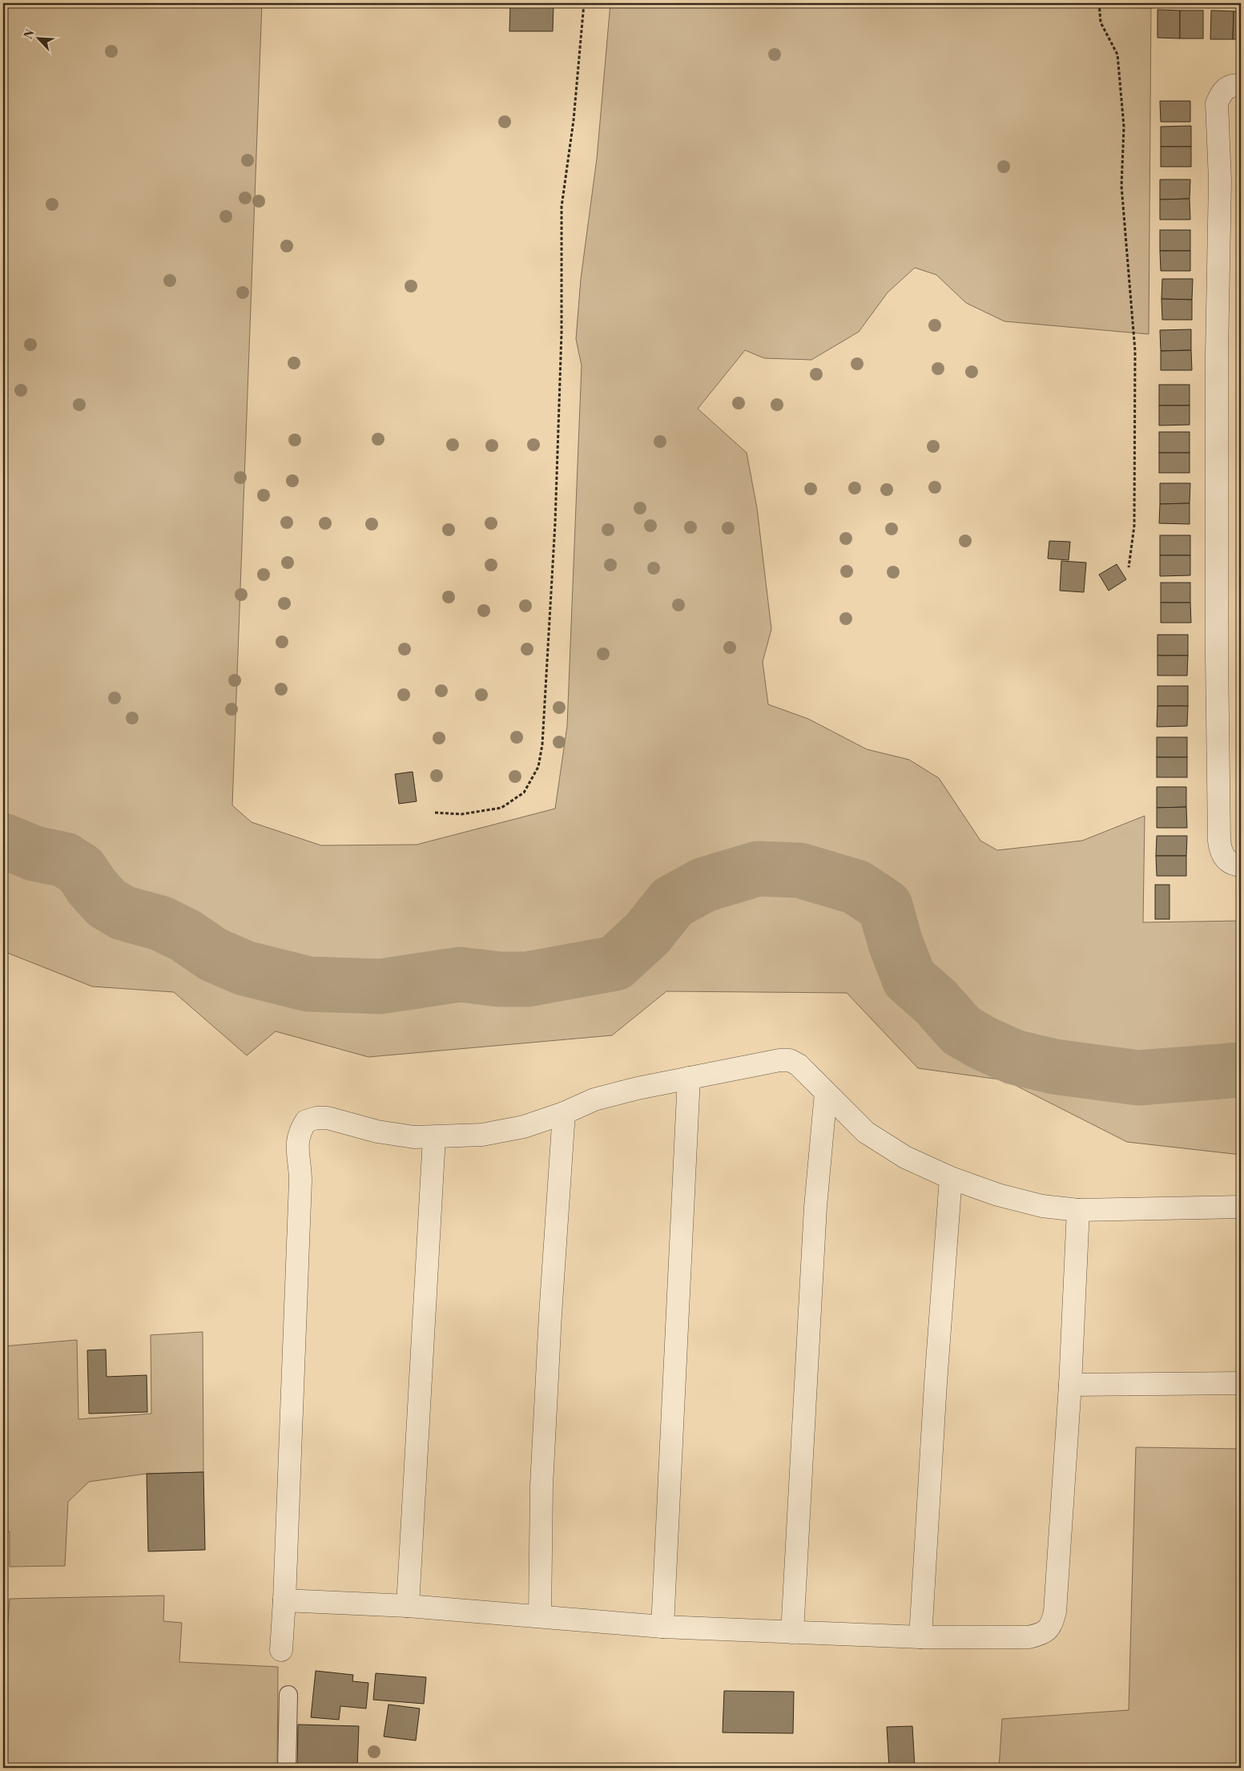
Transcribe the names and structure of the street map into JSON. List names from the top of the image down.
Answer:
{
  "north": "top left"
}
